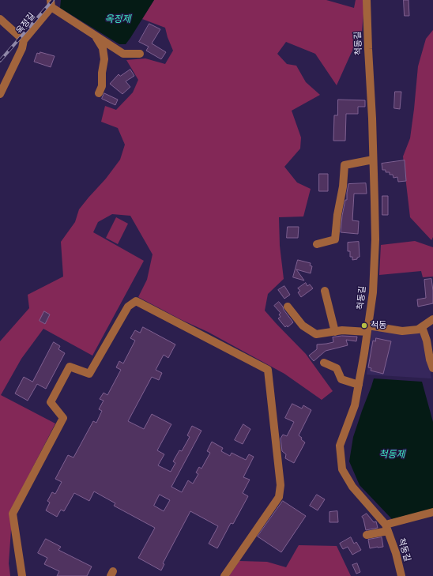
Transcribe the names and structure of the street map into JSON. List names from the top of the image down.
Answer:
{
  "streets": {
    "street": ["옥정길", "척동길"]
  },
  "water": ["옥정제", "척동제"],
  "places": ["척동"]
}
